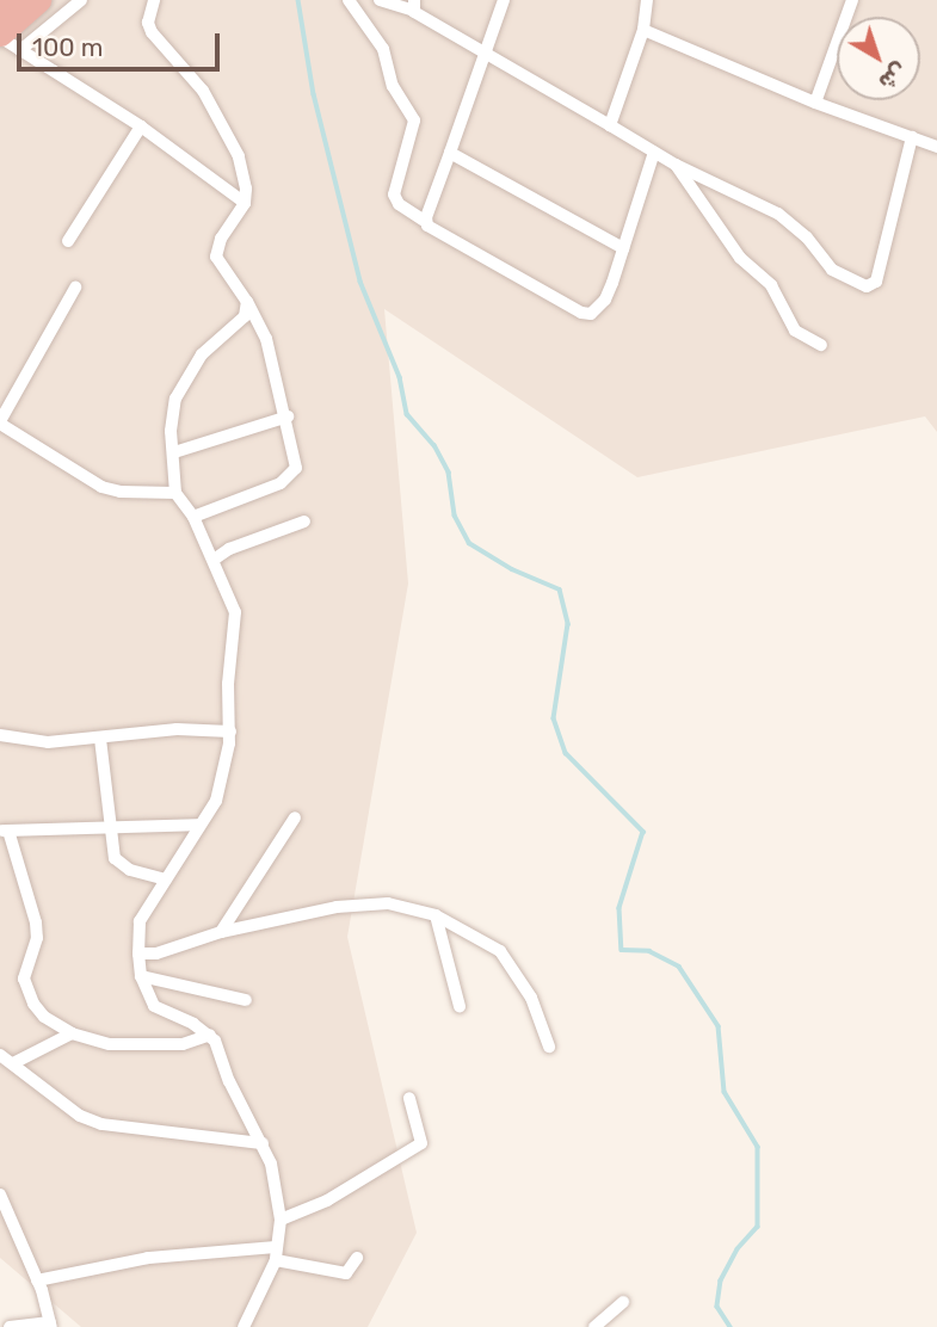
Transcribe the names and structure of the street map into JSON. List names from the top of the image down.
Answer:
{
  "scale_bar": "100 m",
  "north": "bottom right"
}
